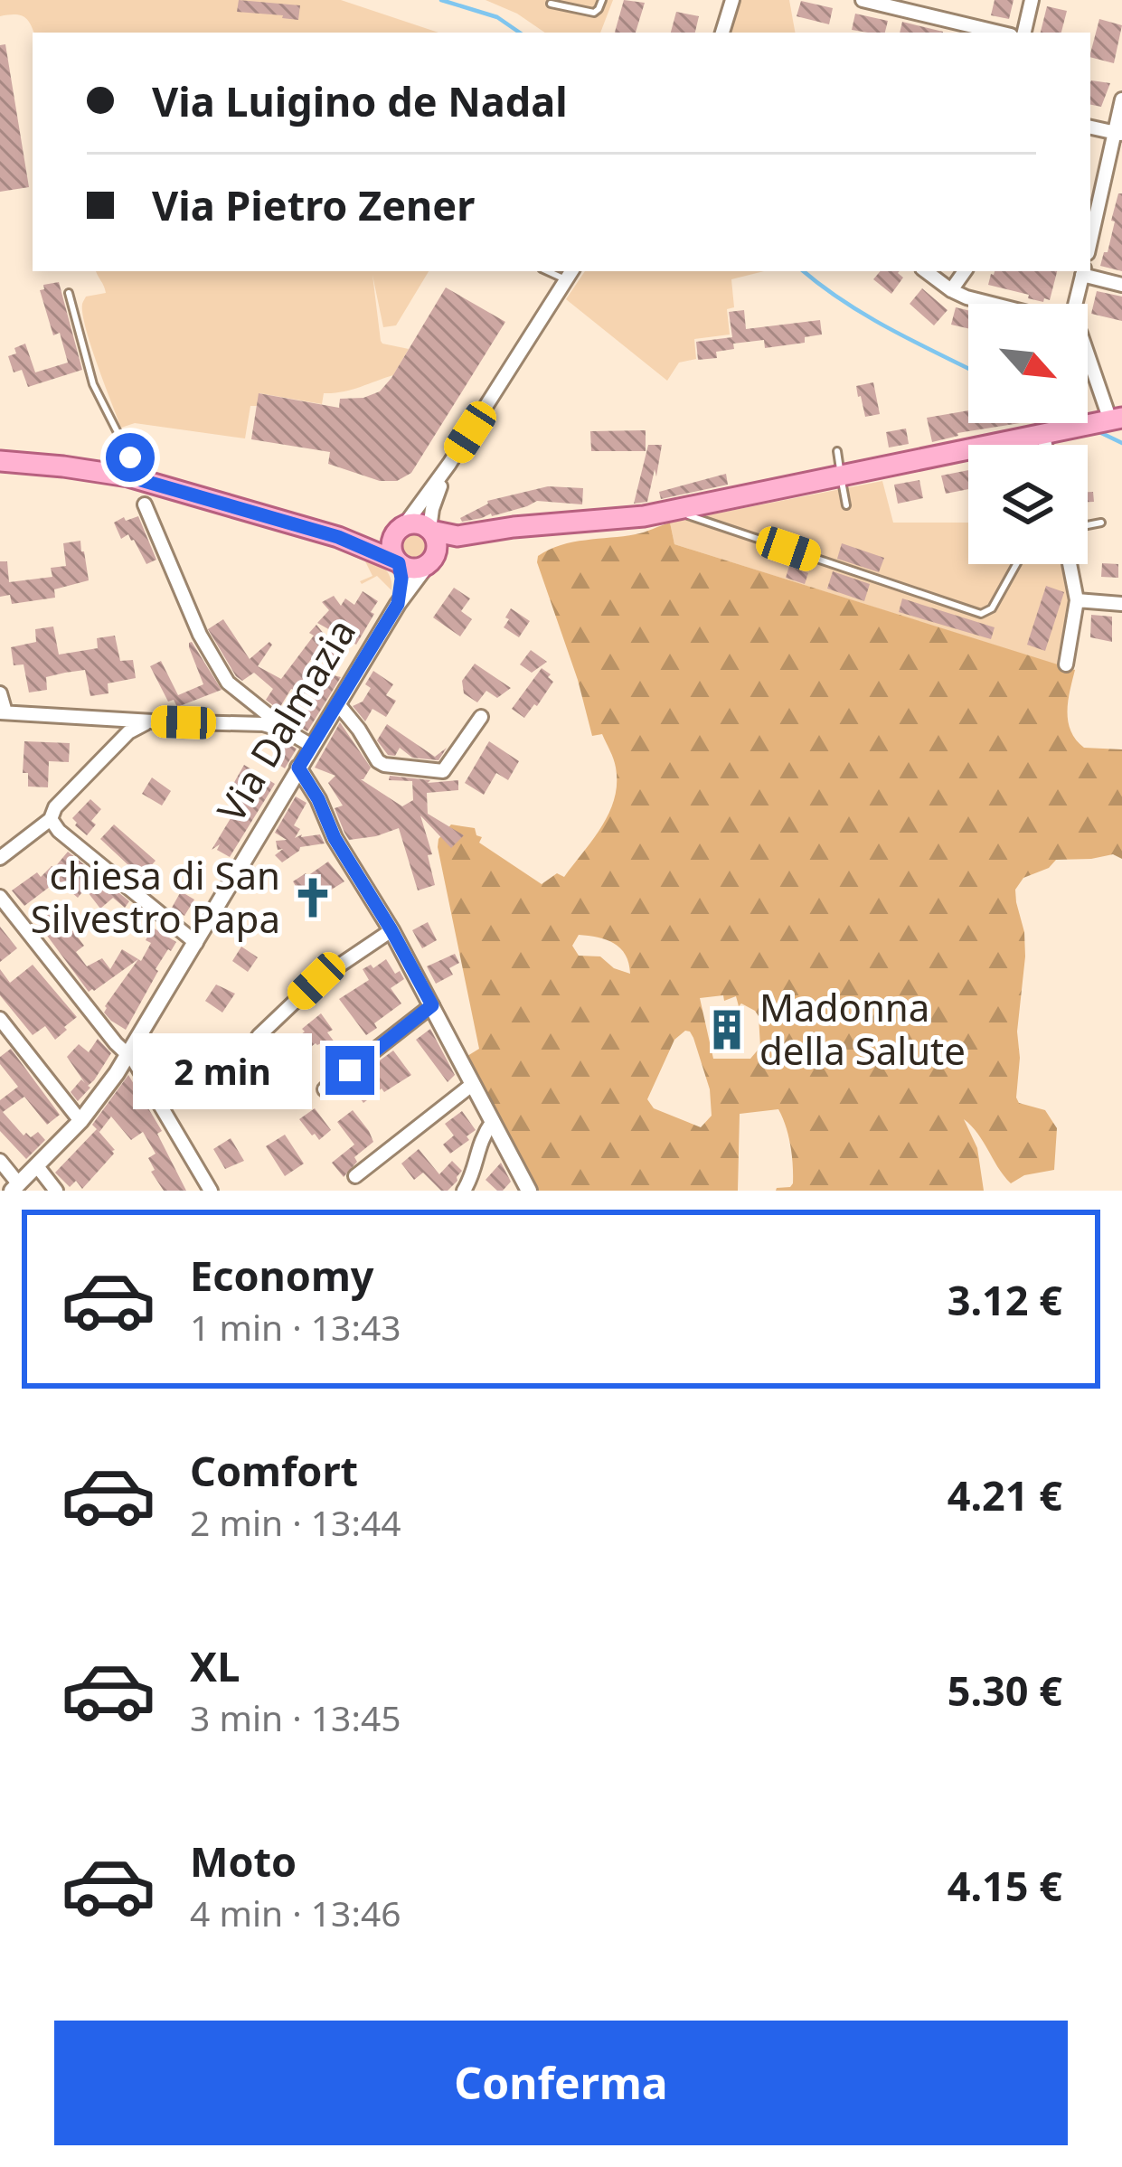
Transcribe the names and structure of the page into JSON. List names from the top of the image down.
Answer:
{
  "streets": {
    "main road": ["Via Dalmazia"]
  },
  "places": {
    "church": ["chiesa di San Silvestro Papa"],
    "building": ["Madonna della Salute"]
  },
  "north": "bottom right",
  "page": {
    "banner": ["Via Luigino de Nadal", "Via Pietro Zener"],
    "bubble": "2 min",
    "list": [
      {
        "name": "Economy",
        "note": "1 min · 13:43",
        "value": "3.12 €"
      },
      {
        "name": "Comfort",
        "note": "2 min · 13:44",
        "value": "4.21 €"
      },
      {
        "name": "XL",
        "note": "3 min · 13:45",
        "value": "5.30 €"
      },
      {
        "name": "Moto",
        "note": "4 min · 13:46",
        "value": "4.15 €"
      }
    ],
    "buttons": "Conferma"
  }
}
